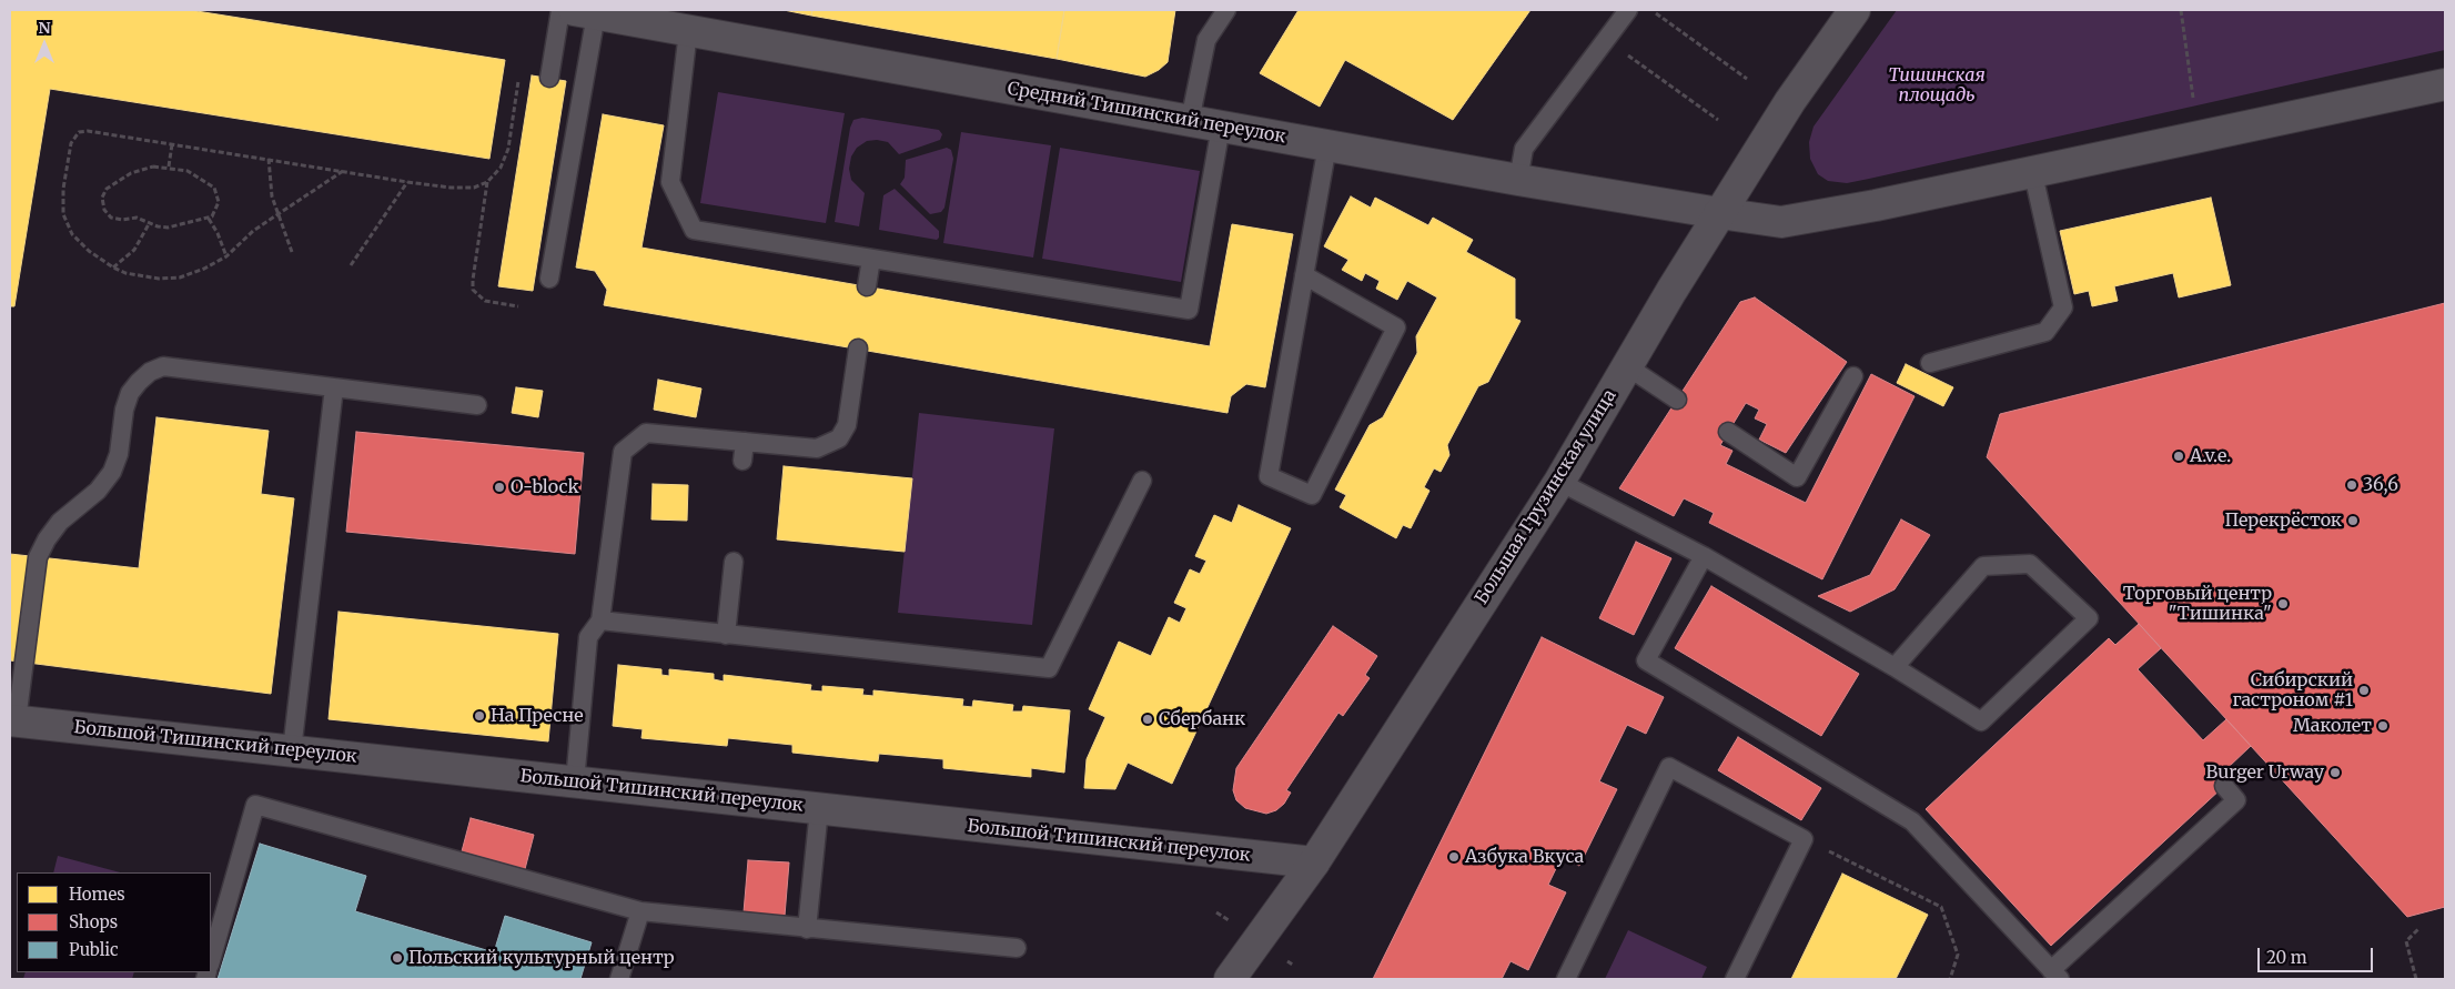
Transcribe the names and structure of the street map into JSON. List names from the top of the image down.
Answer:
{
  "streets": {
    "street": ["Средний Тишинский переулок", "Большая Грузинская улица", "Большой Тишинский переулок"]
  },
  "crossings": [
    ["Средний Тишинский переулок", "Большая Грузинская улица"],
    ["Большая Грузинская улица", "Большой Тишинский переулок"]
  ],
  "parks": ["Тишинская площадь"],
  "places": [
    "A.v.e.",
    "36,6",
    "O-block",
    "Перекрёсток",
    "Торговый центр \"Тишинка\"",
    "Сибирский гастроном #1",
    "На Пресне",
    "Сбербанк",
    "Маколет",
    "Burger Urway",
    "Азбука Вкуса",
    "Польский культурный центр"
  ],
  "legend": ["Homes", "Shops", "Public"],
  "scale_bar": "20 m",
  "north": "top"
}
